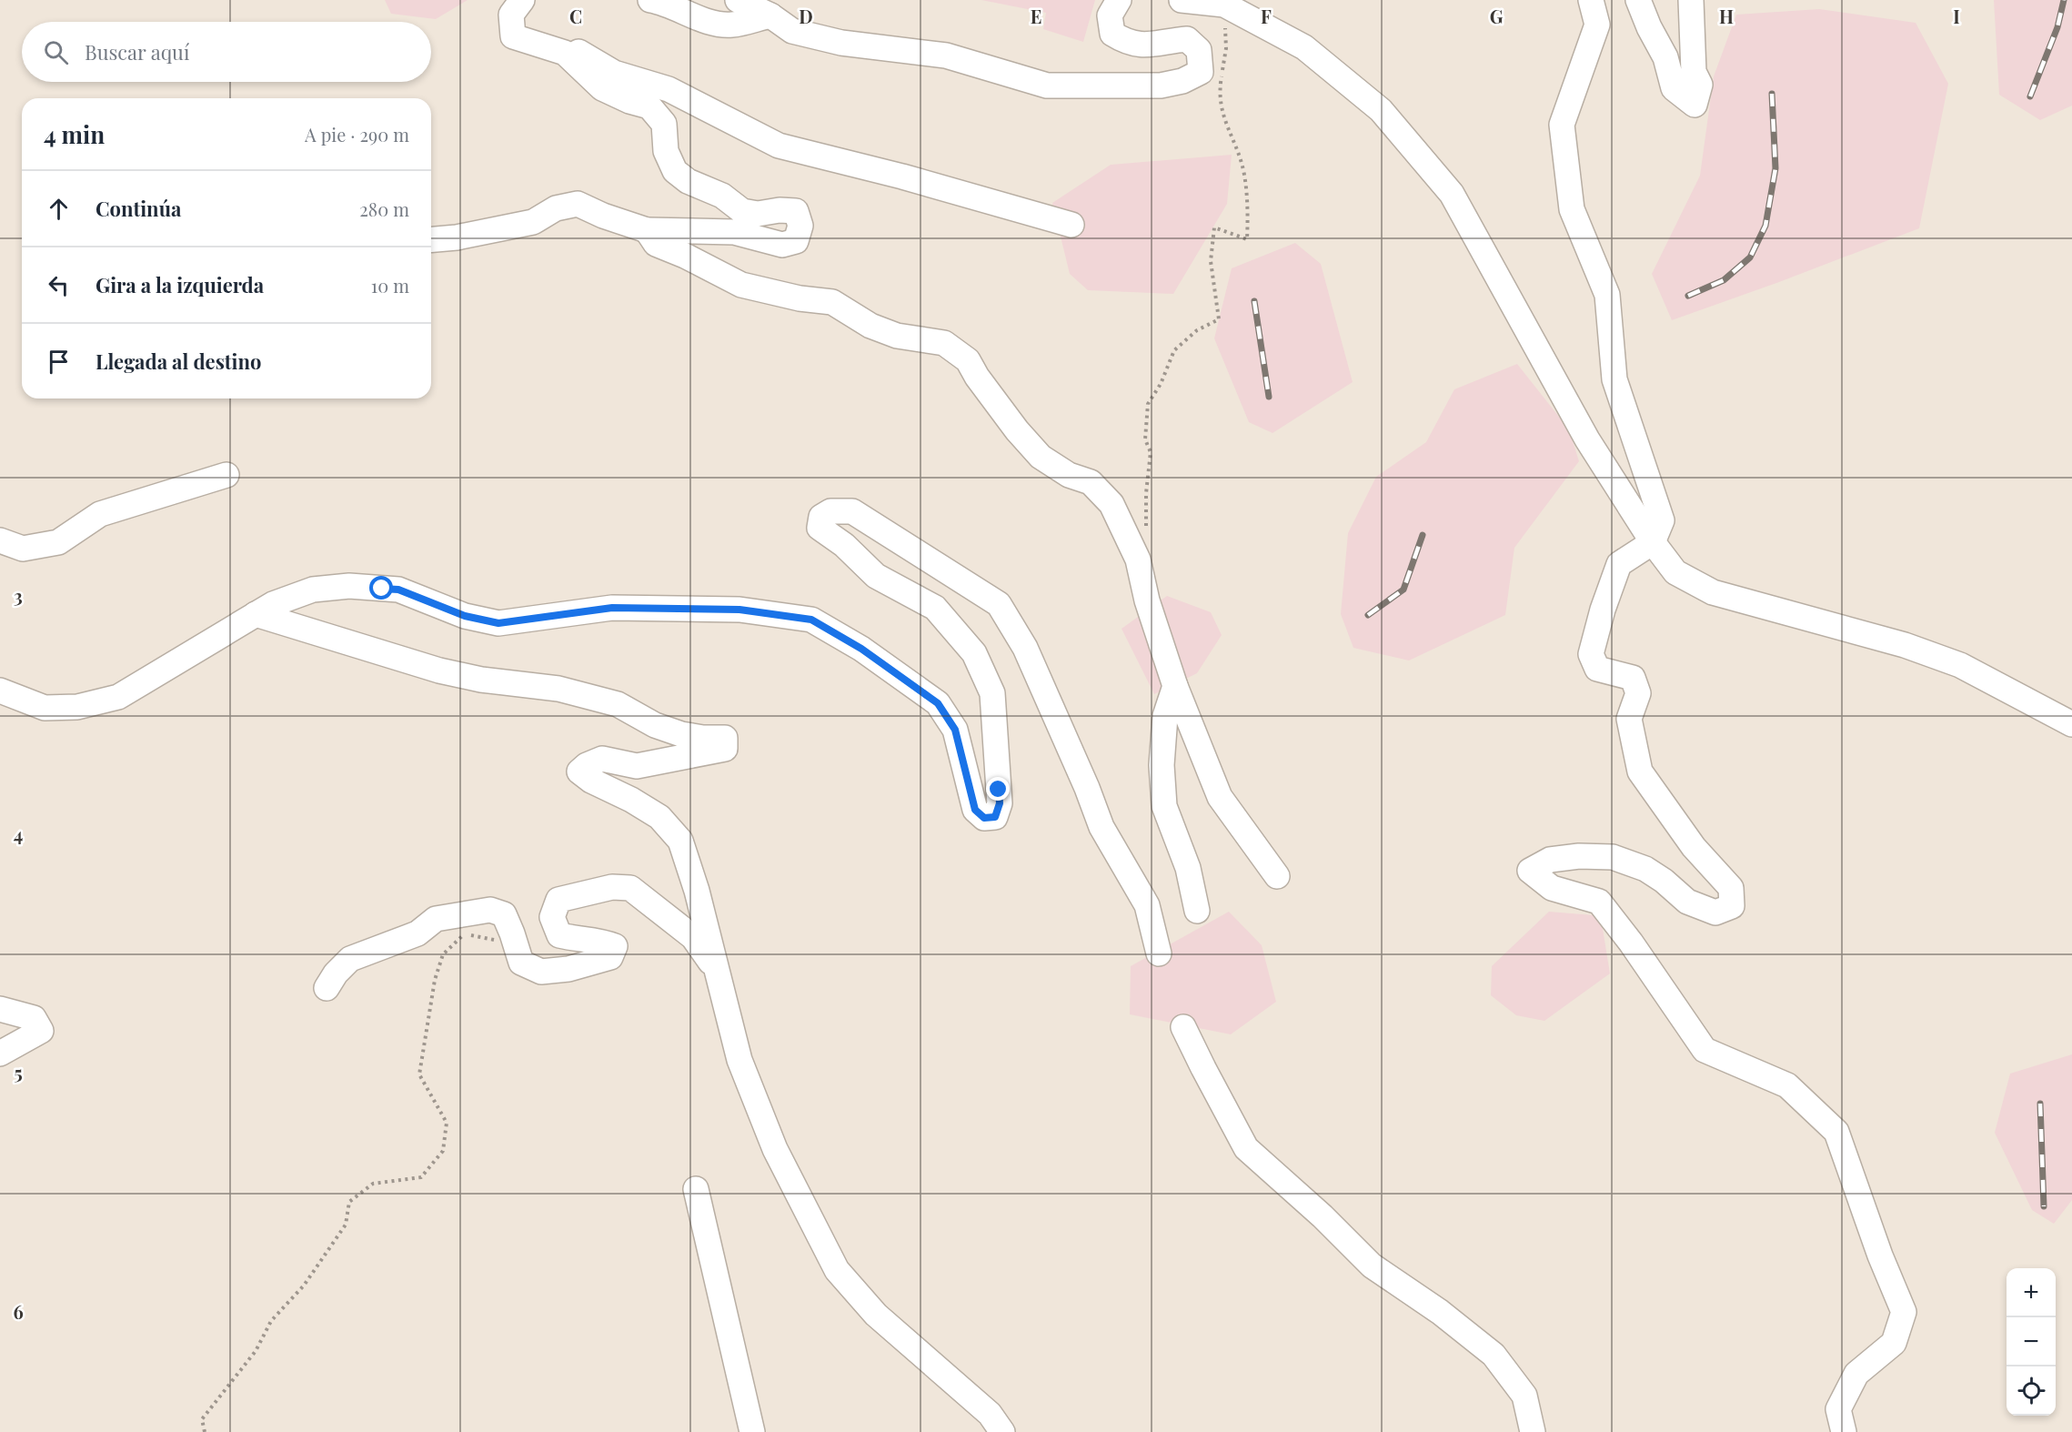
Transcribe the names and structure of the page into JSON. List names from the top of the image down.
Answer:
{
  "page": {
    "search": "Buscar aquí",
    "heading": ["4 min", "A pie · 290 m"],
    "list": [
      ["Continúa", "280 m"],
      ["Gira a la izquierda", "10 m"],
      "Llegada al destino"
    ],
    "map_buttons": ["+", "−"]
  },
  "grid": {
    "columns": [
      "C",
      "D",
      "E",
      "F",
      "G",
      "H",
      "I"
    ],
    "rows": [
      "3",
      "4",
      "5",
      "6"
    ]
  }
}
